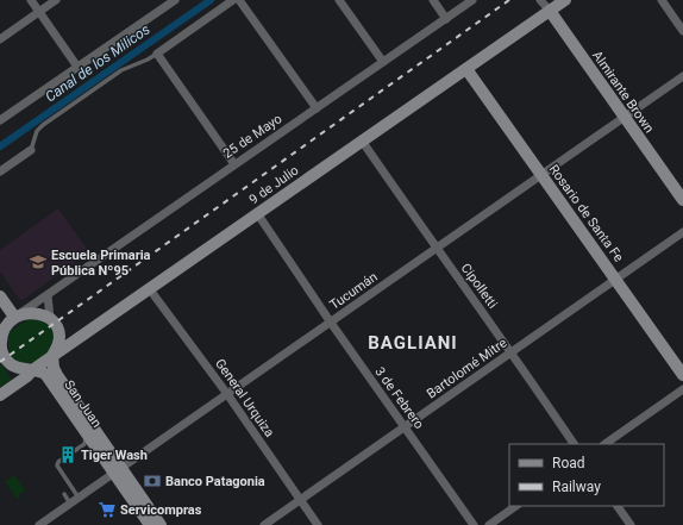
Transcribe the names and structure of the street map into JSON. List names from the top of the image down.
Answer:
{
  "streets": {
    "street": [
      "Almirante Brown",
      "25 de Mayo",
      "9 de Julio",
      "Rosario de Santa Fe",
      "Cipolletti",
      "Tucumán",
      "Bartolomé Mitre",
      "General Urquiza",
      "3 de Febrero",
      "San Juan"
    ]
  },
  "crossings": [
    ["Almirante Brown", "9 de Julio"],
    ["Almirante Brown", "Tucumán"],
    ["25 de Mayo", "9 de Julio"],
    ["25 de Mayo", "San Juan"],
    ["9 de Julio", "Rosario de Santa Fe"],
    ["9 de Julio", "Cipolletti"],
    ["9 de Julio", "General Urquiza"],
    ["9 de Julio", "3 de Febrero"],
    ["9 de Julio", "San Juan"],
    ["Rosario de Santa Fe", "Tucumán"],
    ["Rosario de Santa Fe", "Bartolomé Mitre"],
    ["Cipolletti", "Tucumán"],
    ["Cipolletti", "Bartolomé Mitre"],
    ["Tucumán", "General Urquiza"],
    ["Tucumán", "3 de Febrero"],
    ["Tucumán", "San Juan"],
    ["Bartolomé Mitre", "General Urquiza"],
    ["Bartolomé Mitre", "3 de Febrero"]
  ],
  "districts": ["BAGLIANI"],
  "water": ["Canal de los Milicos"],
  "places": {
    "school or university": ["Escuela Primaria Pública Nº95"],
    "building": ["Tiger Wash"],
    "bank": ["Banco Patagonia"],
    "supermarket": ["Servicompras"]
  },
  "legend": ["Road", "Railway"]
}
